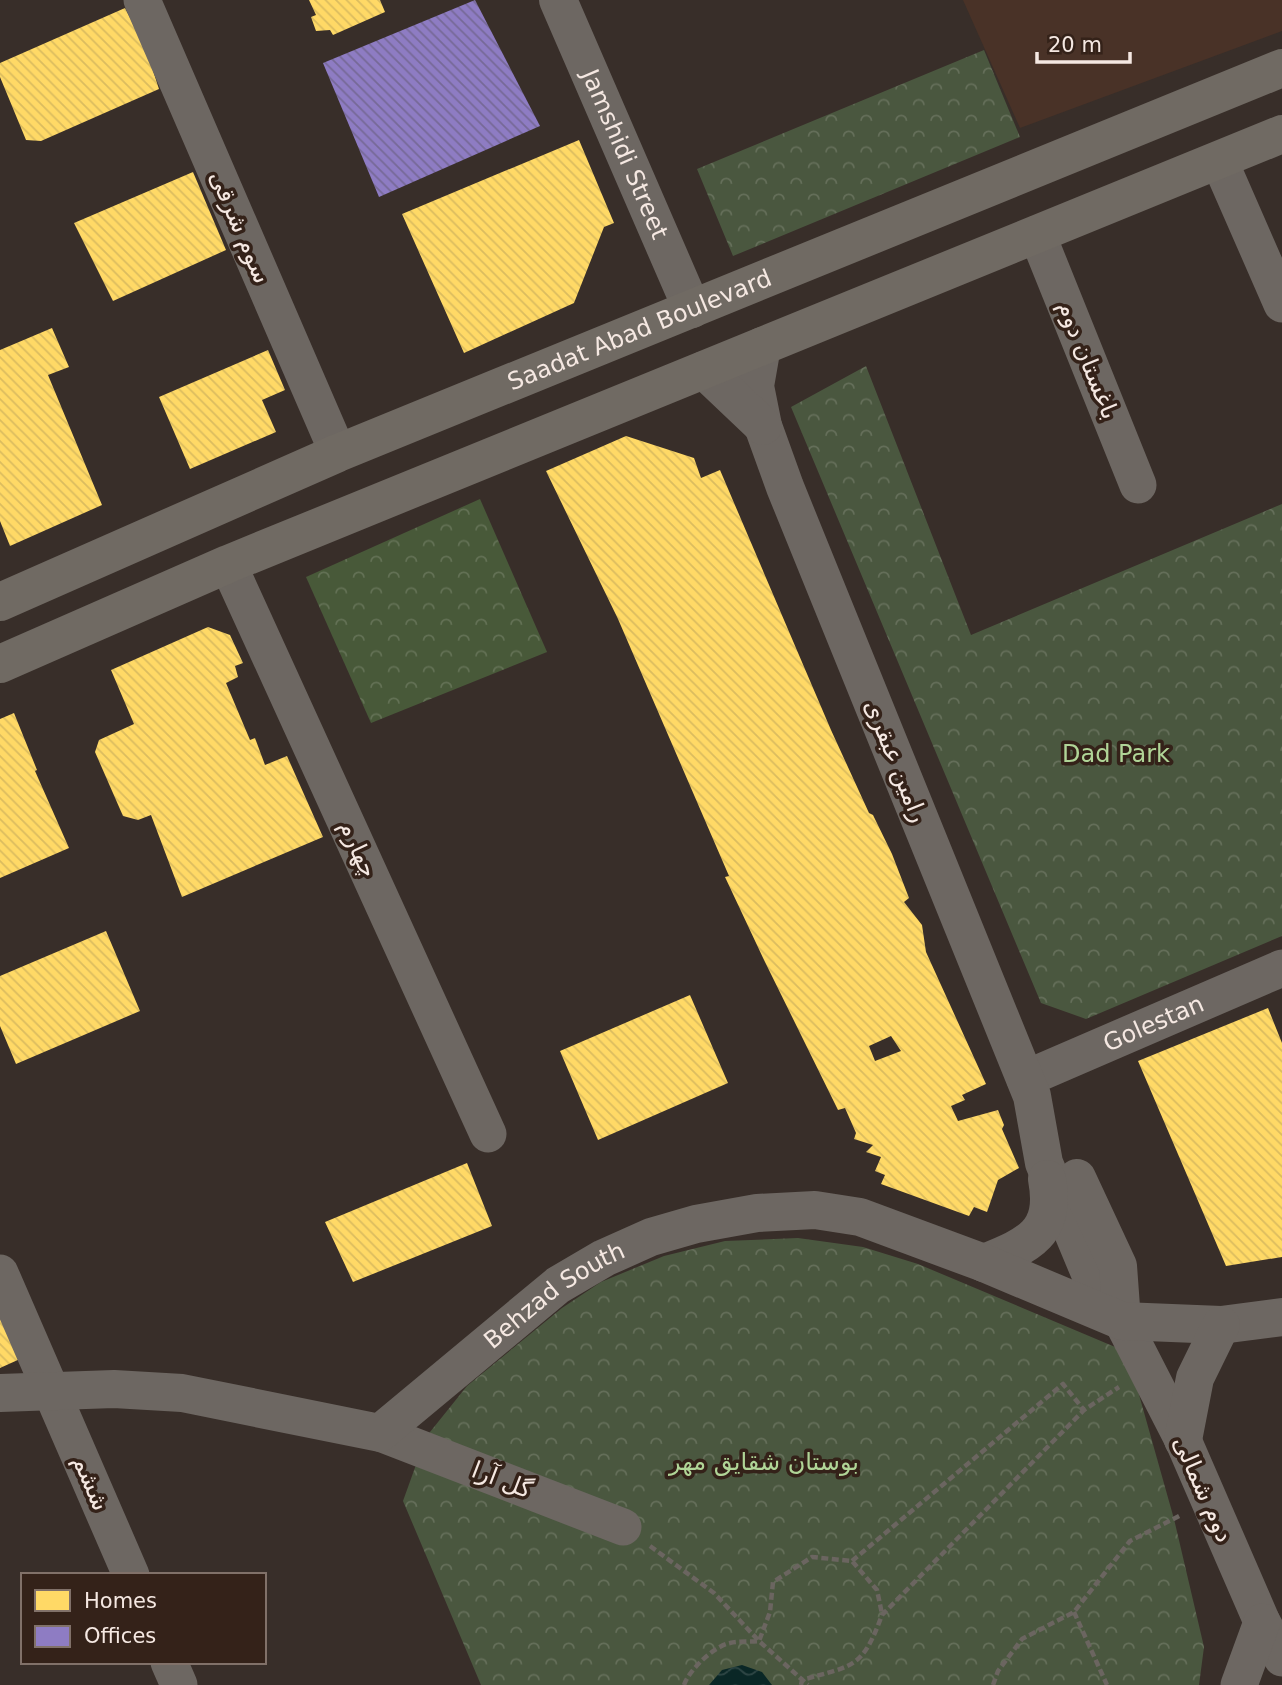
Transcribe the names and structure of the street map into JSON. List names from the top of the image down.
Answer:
{
  "streets": {
    "main road": ["Saadat Abad Boulevard"],
    "street": [
      "Jamshidi Street",
      "سوم شرقی",
      "باغستان دوم",
      "رامین عبقری",
      "چهارم",
      "Golestan",
      "Behzad South",
      "گل آرا",
      "ششم",
      "دوم شمالی"
    ]
  },
  "crossings": [
    ["Jamshidi Street", "Saadat Abad Boulevard"],
    ["سوم شرقی", "Saadat Abad Boulevard"],
    ["رامین عبقری", "Golestan"],
    ["رامین عبقری", "Behzad South"],
    ["رامین عبقری", "دوم شمالی"],
    ["Behzad South", "گل آرا"],
    ["Behzad South", "دوم شمالی"]
  ],
  "parks": ["Dad Park", "بوستان شقایق مهر"],
  "legend": ["Homes", "Offices"],
  "scale_bar": "20 m"
}
